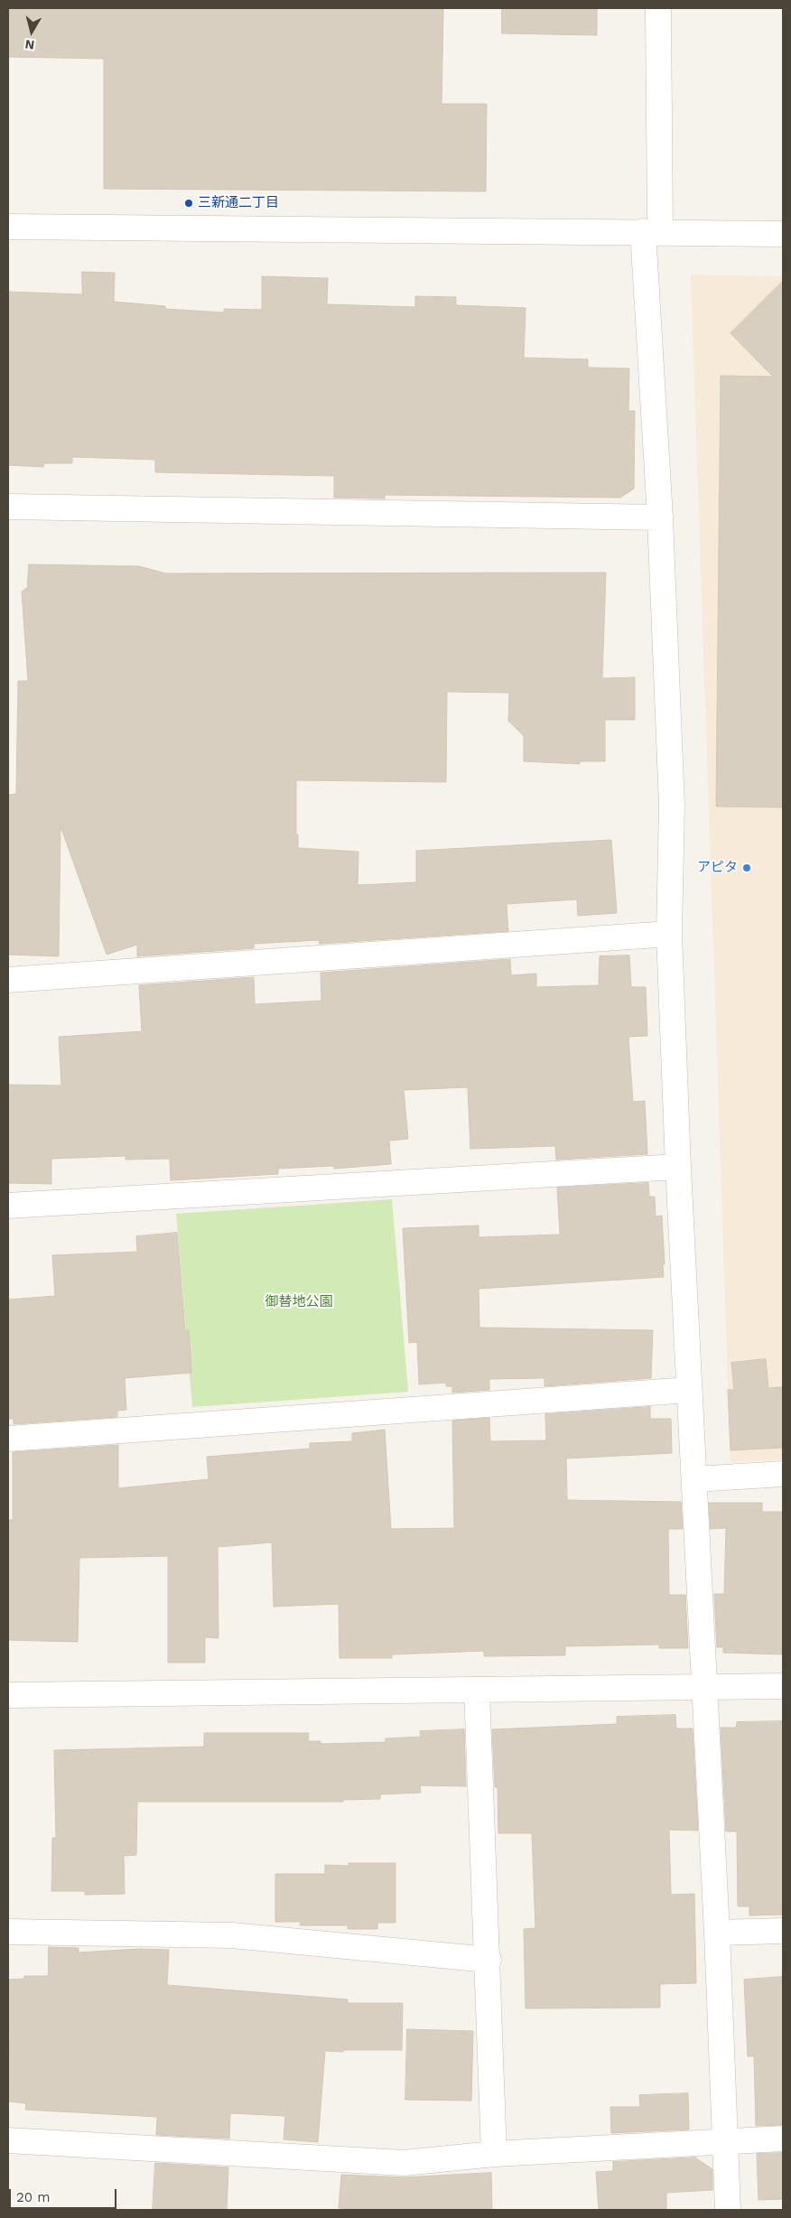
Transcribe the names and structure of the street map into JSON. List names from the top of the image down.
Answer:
{
  "parks": ["御替地公園"],
  "places": ["三新通二丁目", "アピタ"],
  "scale_bar": "20 m",
  "north": "bottom"
}
